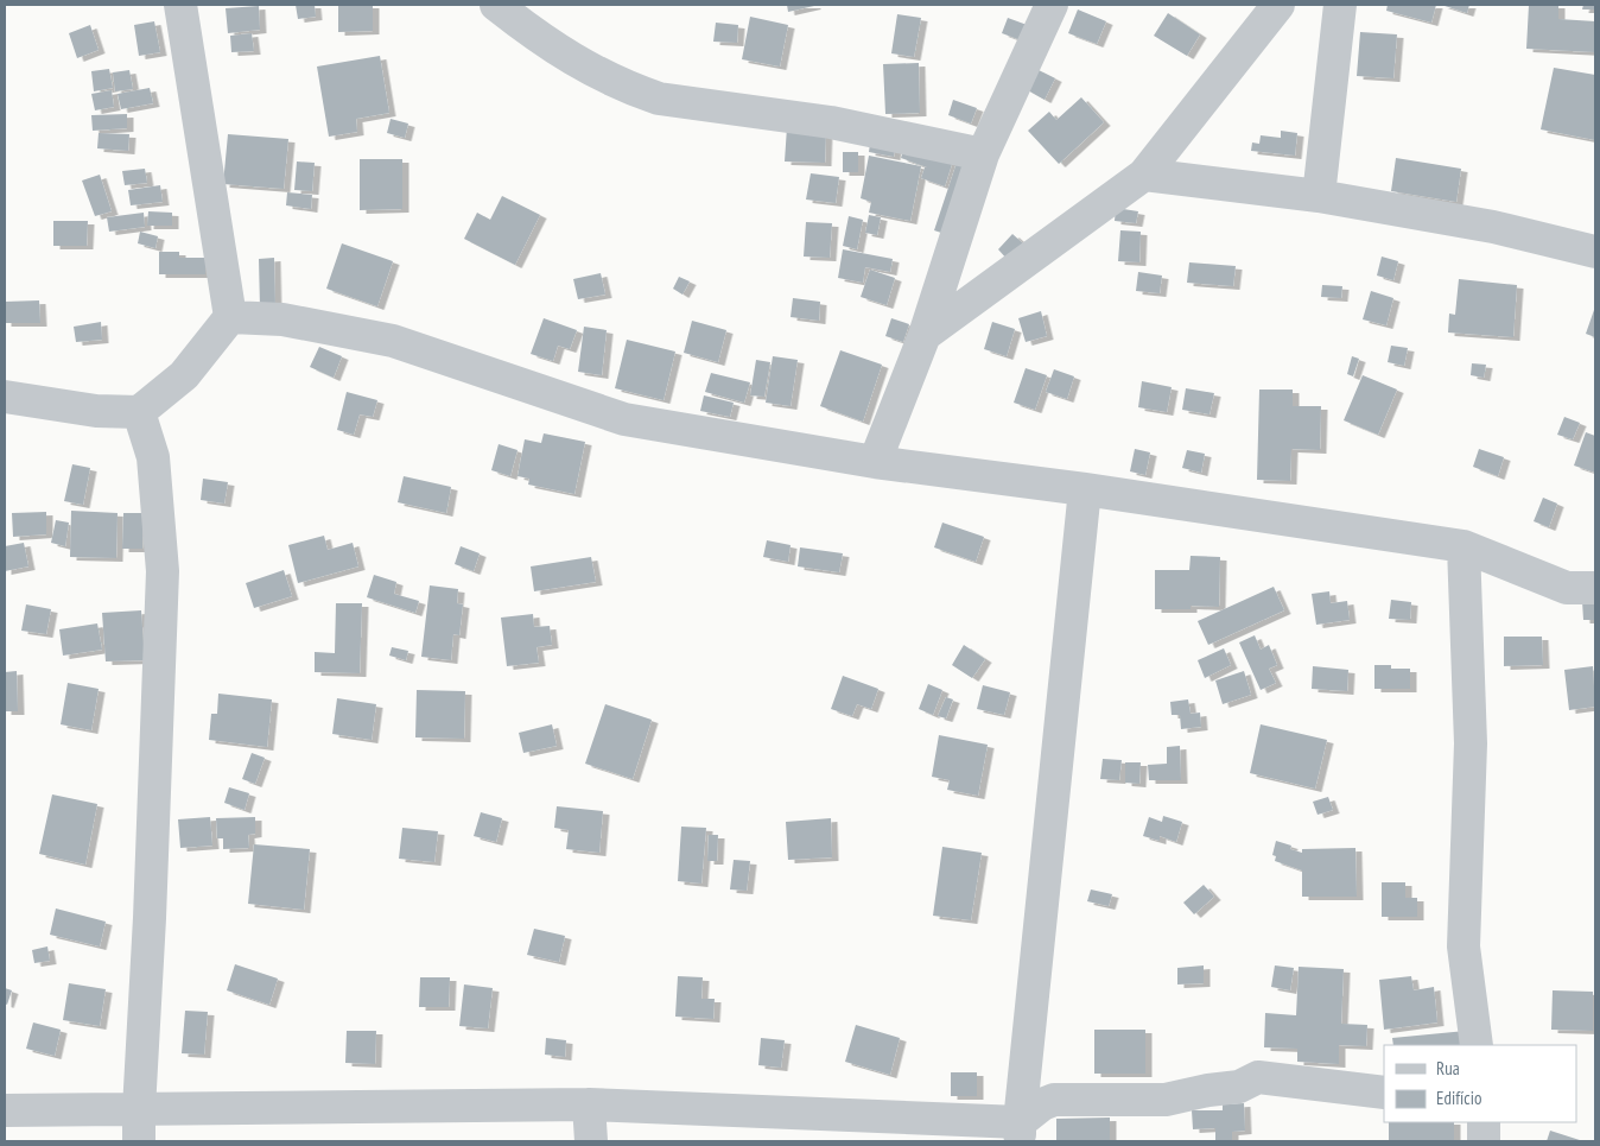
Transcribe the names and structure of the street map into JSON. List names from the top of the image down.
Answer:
{
  "legend": ["Rua", "Edifício"]
}
